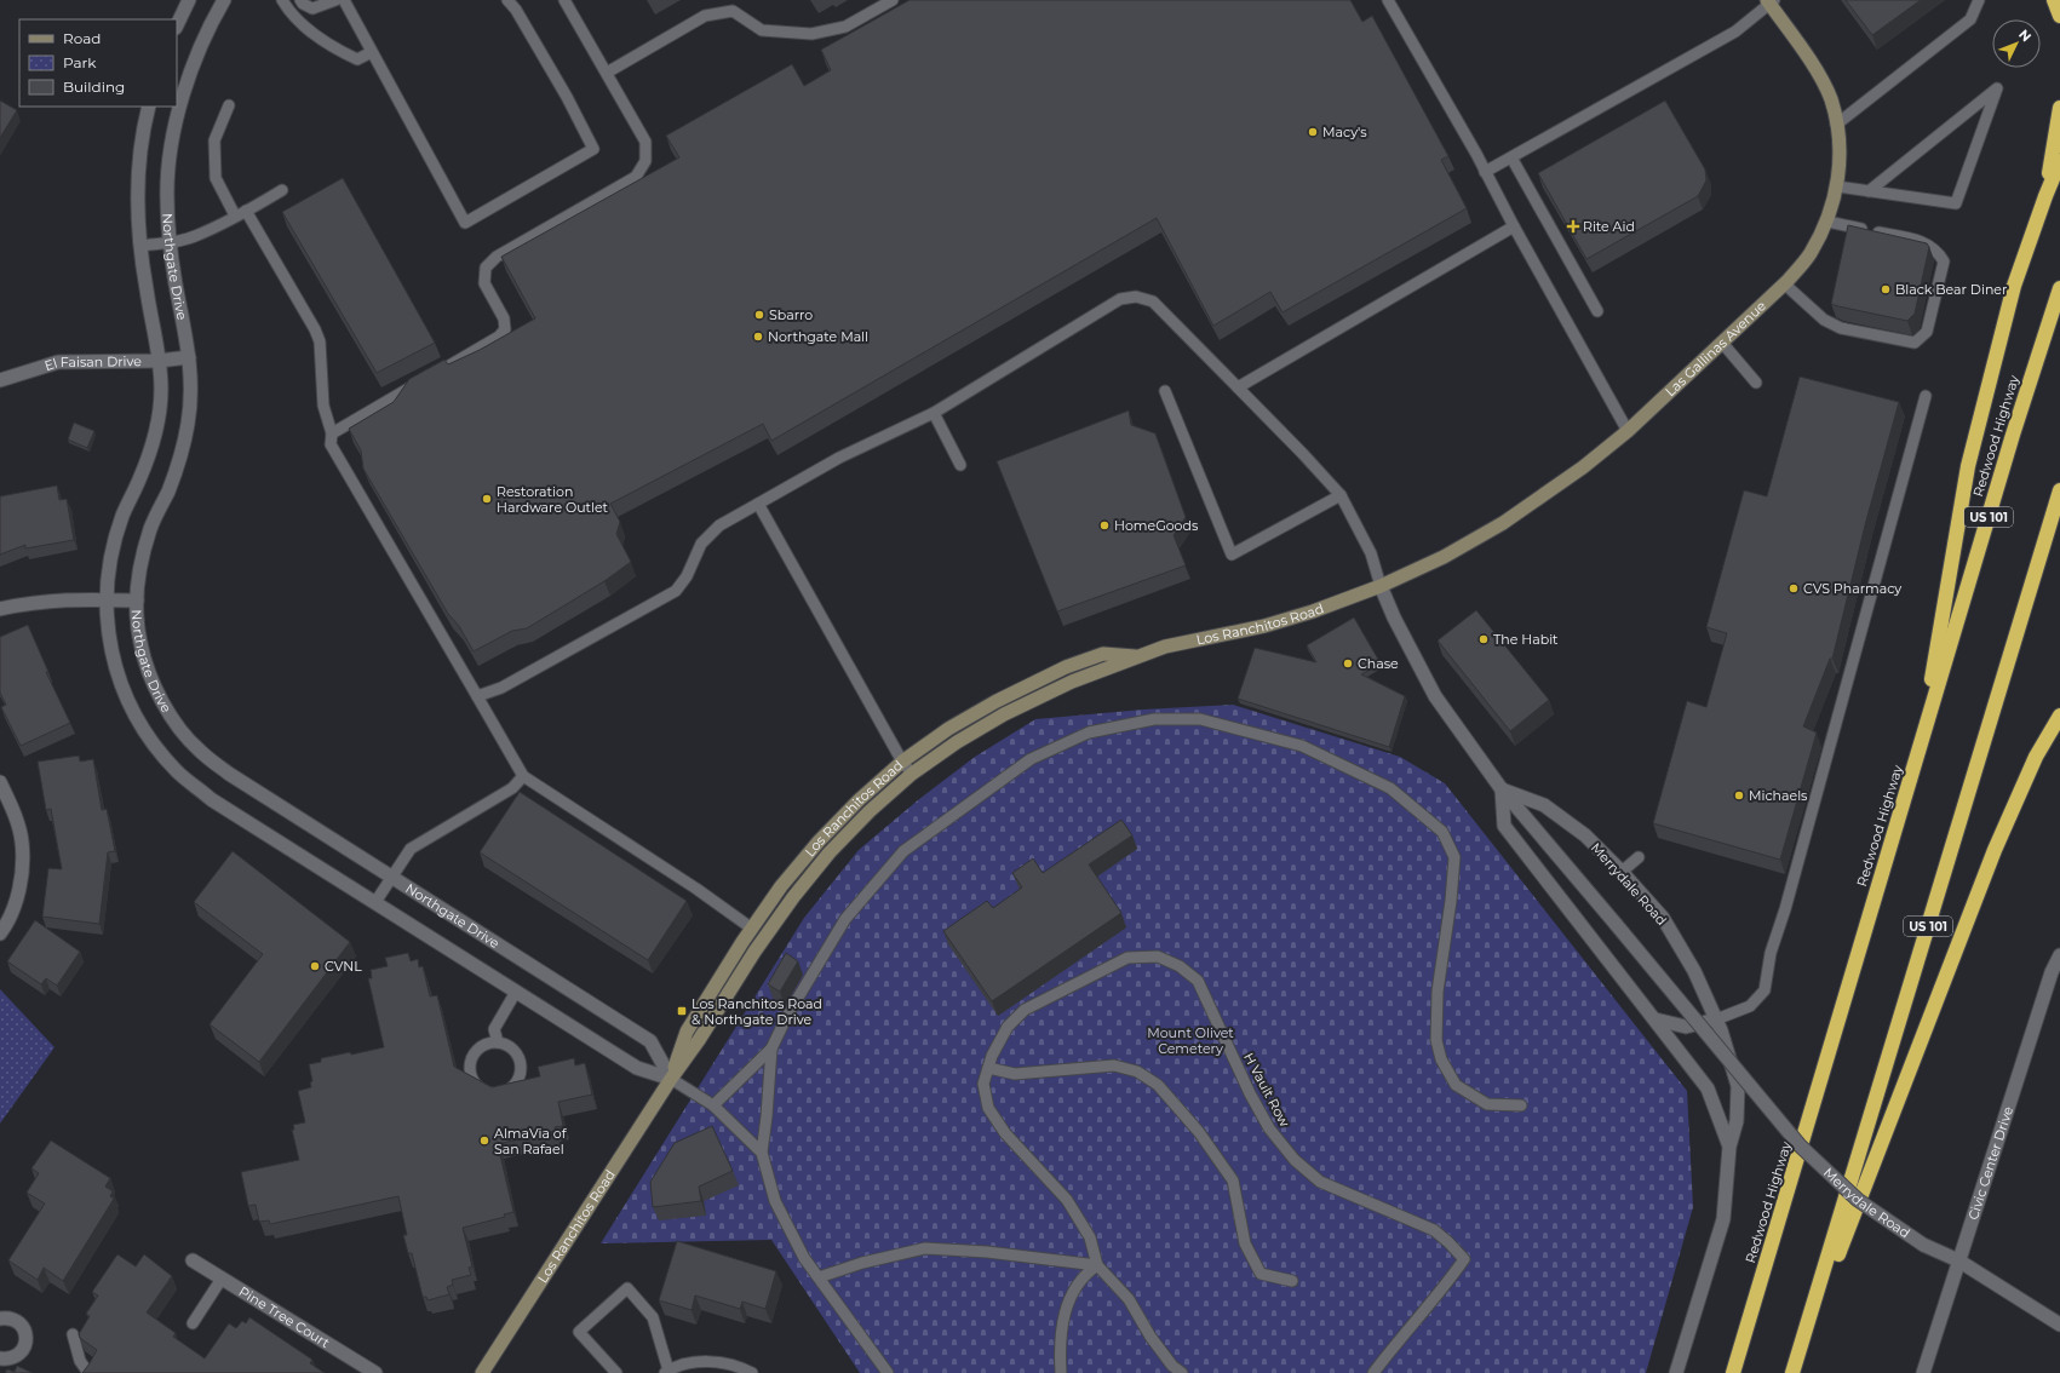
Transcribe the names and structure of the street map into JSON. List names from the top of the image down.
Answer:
{
  "streets": {
    "highway": ["Redwood Highway", "US 101"],
    "main road": ["Las Gallinas Avenue", "Los Ranchitos Road"],
    "street": [
      "Northgate Drive",
      "El Faisan Drive",
      "Merrydale Road",
      "Civic Center Drive",
      "Pine Tree Court"
    ],
    "lane": ["H Vault Row"]
  },
  "crossings": [
    ["Northgate Drive", "El Faisan Drive"],
    ["Northgate Drive", "Los Ranchitos Road"],
    ["Las Gallinas Avenue", "Los Ranchitos Road"],
    ["Las Gallinas Avenue", "Merrydale Road"],
    ["Los Ranchitos Road", "Merrydale Road"],
    ["Merrydale Road", "Civic Center Drive"]
  ],
  "parks": ["Mount Olivet Cemetery"],
  "places": {
    "other": [
      "Macy's",
      "Black Bear Diner",
      "Sbarro",
      "Northgate Mall",
      "Restoration Hardware Outlet",
      "HomeGoods",
      "CVS Pharmacy",
      "The Habit",
      "Chase",
      "Michaels",
      "CVNL",
      "AlmaVia of San Rafael"
    ],
    "health": ["Rite Aid"],
    "transit": ["Los Ranchitos Road & Northgate Drive"]
  },
  "legend": ["Road", "Park", "Building"],
  "north": "top right"
}
